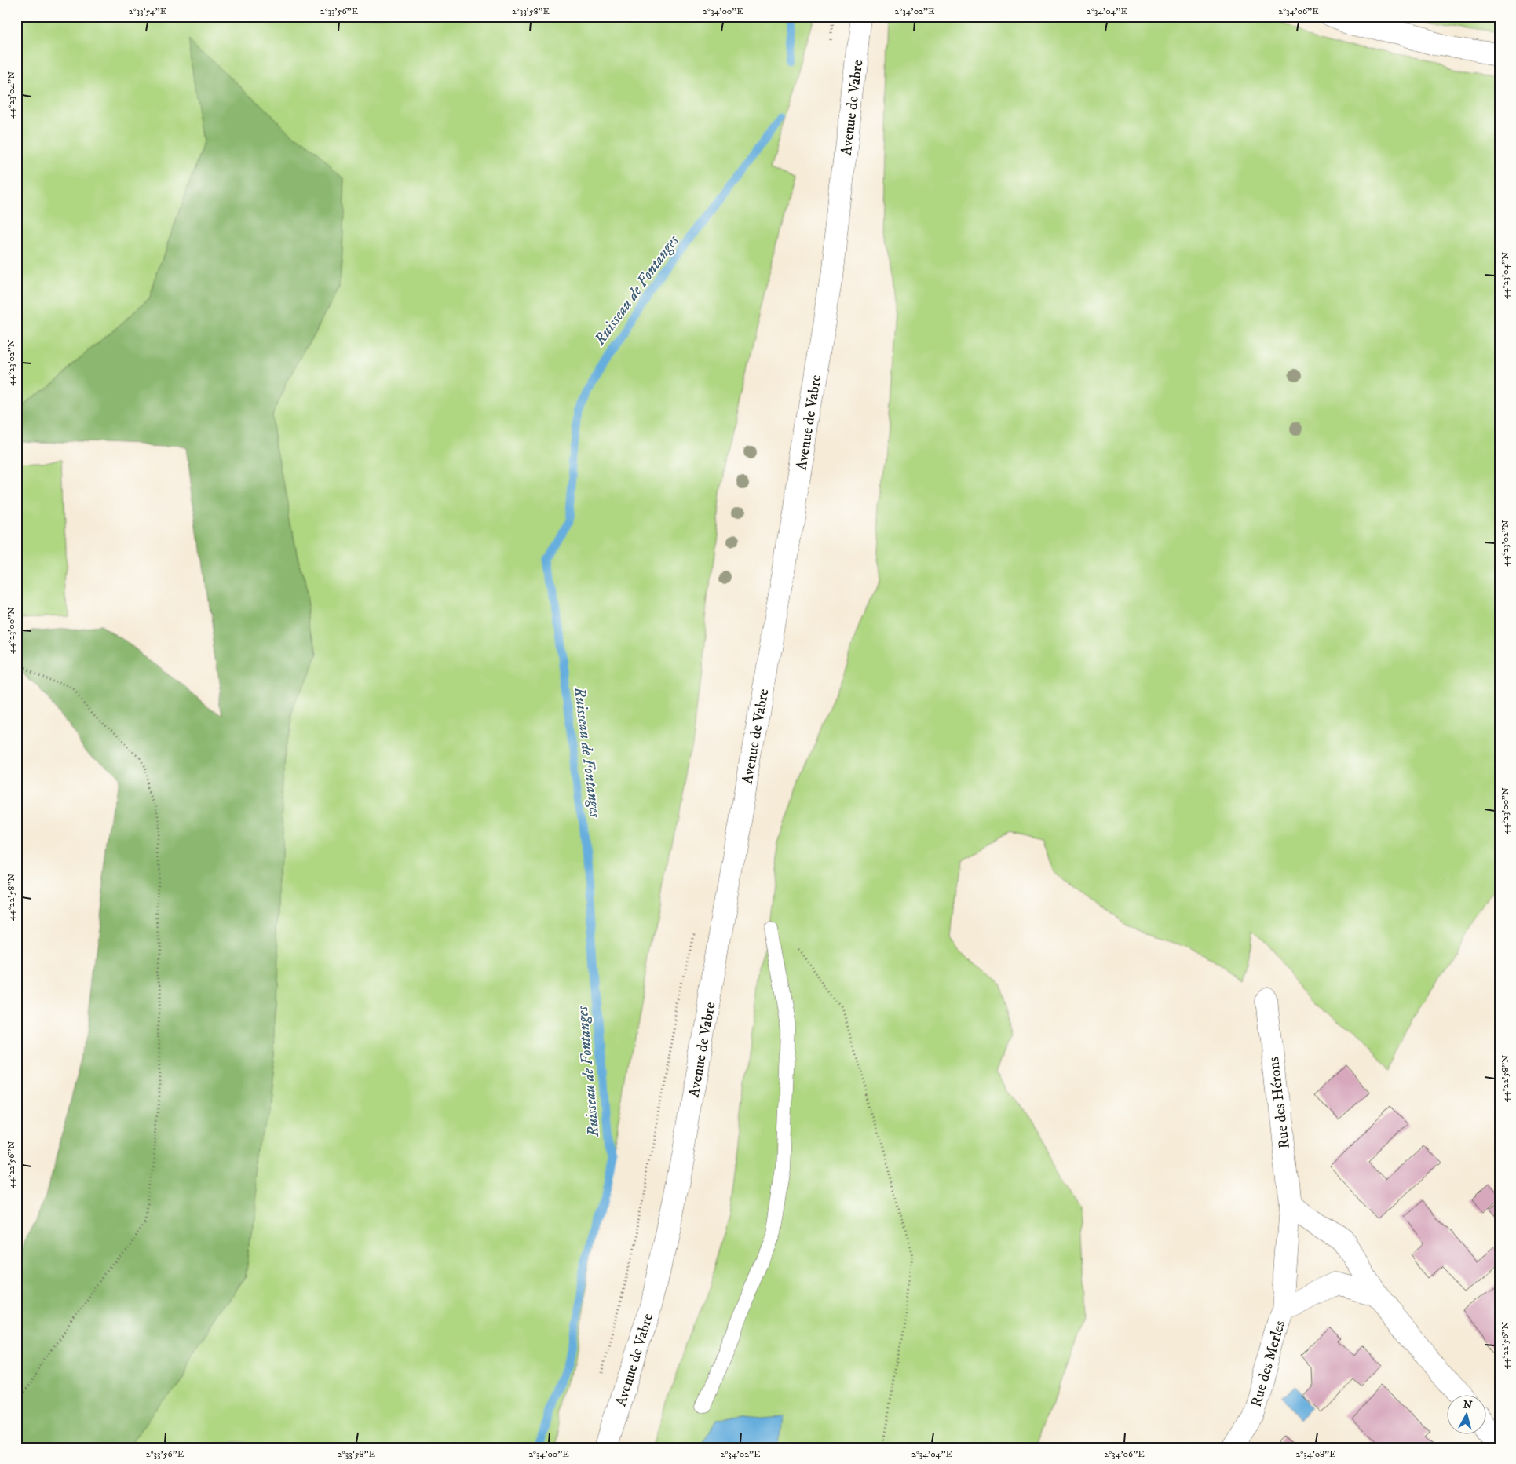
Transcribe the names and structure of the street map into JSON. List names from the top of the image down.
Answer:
{
  "streets": {
    "main road": ["Avenue de Vabre", "Rue des Hérons", "Rue des Merles"]
  },
  "crossings": [
    ["Rue des Hérons", "Rue des Merles"]
  ],
  "water": ["Ruisseau de Fontanges"],
  "north": "top",
  "coordinates": [
    "2°33'54\"E",
    "2°33'56\"E",
    "2°33'58\"E",
    "2°34'00\"E",
    "2°34'02\"E",
    "2°34'04\"E",
    "2°34'06\"E",
    "44°23'04\"N",
    "44°23'02\"N",
    "44°23'00\"N",
    "44°22'58\"N",
    "44°22'56\"N",
    "2°34'08\"E"
  ]
}
